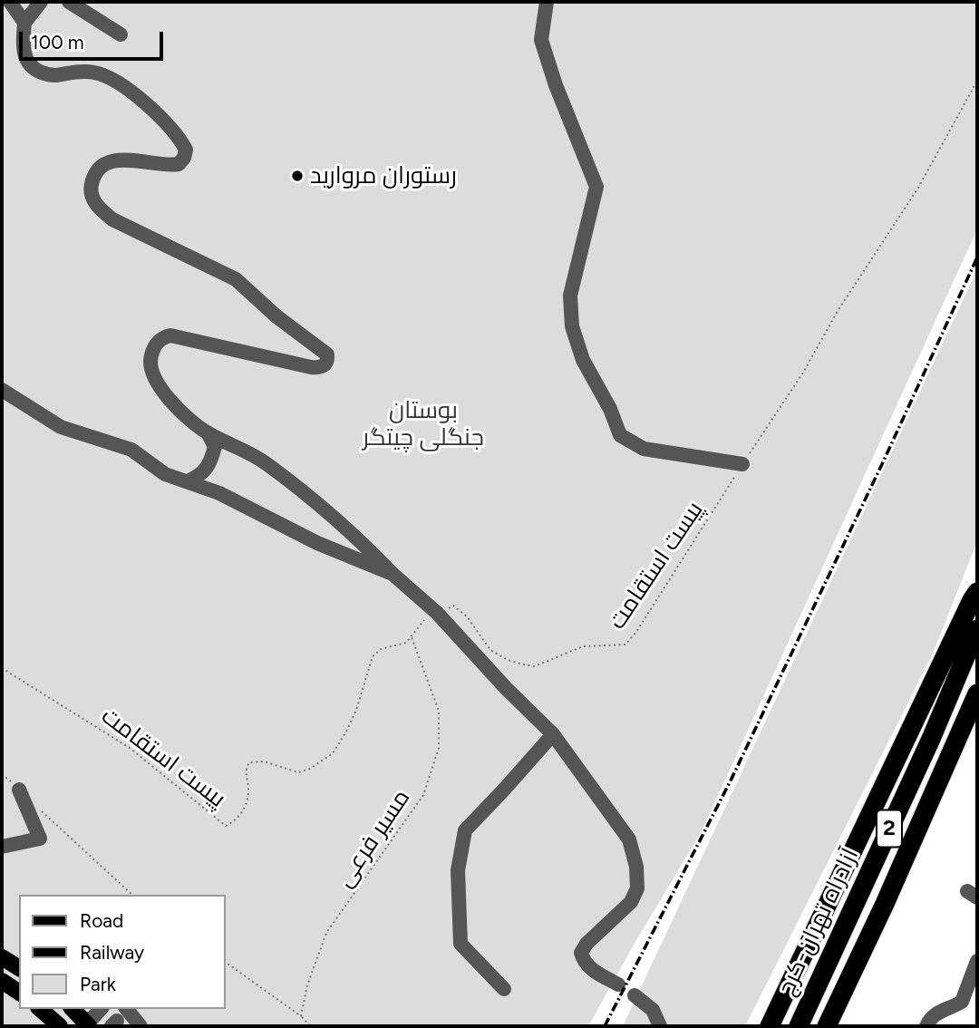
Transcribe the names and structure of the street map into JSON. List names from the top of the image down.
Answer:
{
  "streets": {
    "highway": ["2", "آزادراه تهران-کرج"],
    "path": ["پیست استقامت", "مسیر فرعی"]
  },
  "crossings": [
    ["پیست استقامت", "مسیر فرعی"]
  ],
  "parks": ["بوستان جنگلی چیتگر"],
  "places": ["رستوران مروارید"],
  "legend": ["Road", "Railway", "Park"],
  "scale_bar": "100 m"
}
